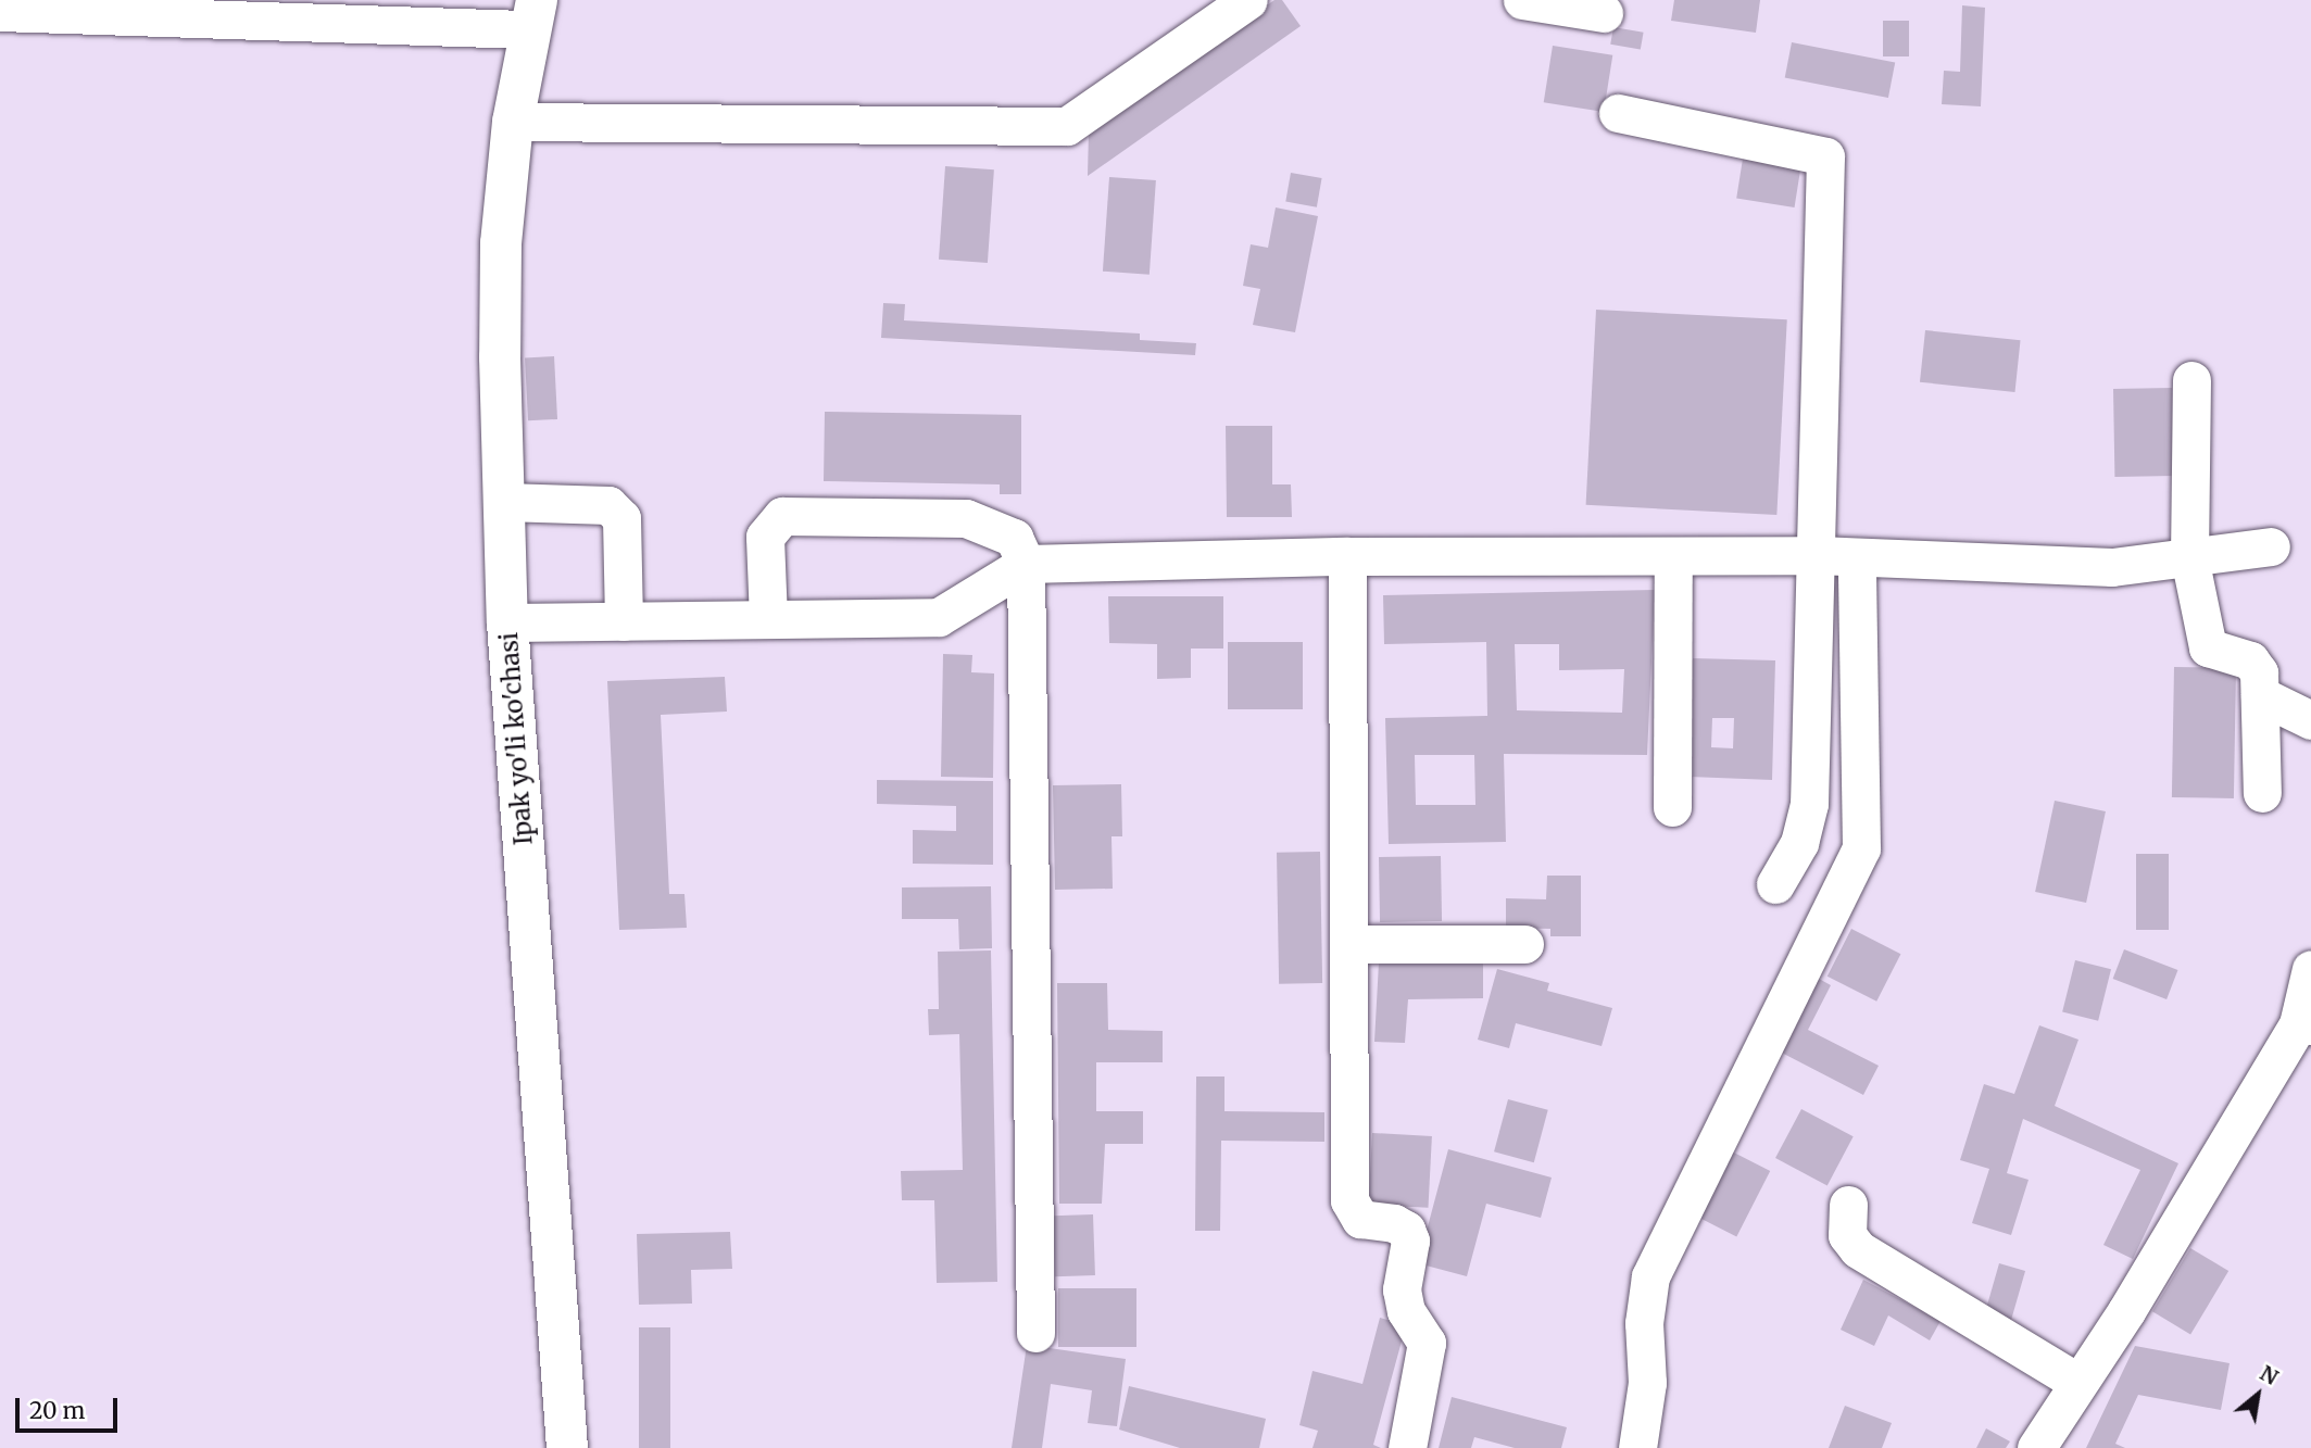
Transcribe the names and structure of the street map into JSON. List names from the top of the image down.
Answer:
{
  "streets": {
    "main road": ["Ipak yo'li ko'chasi"]
  },
  "scale_bar": "20 m",
  "north": "top right"
}
